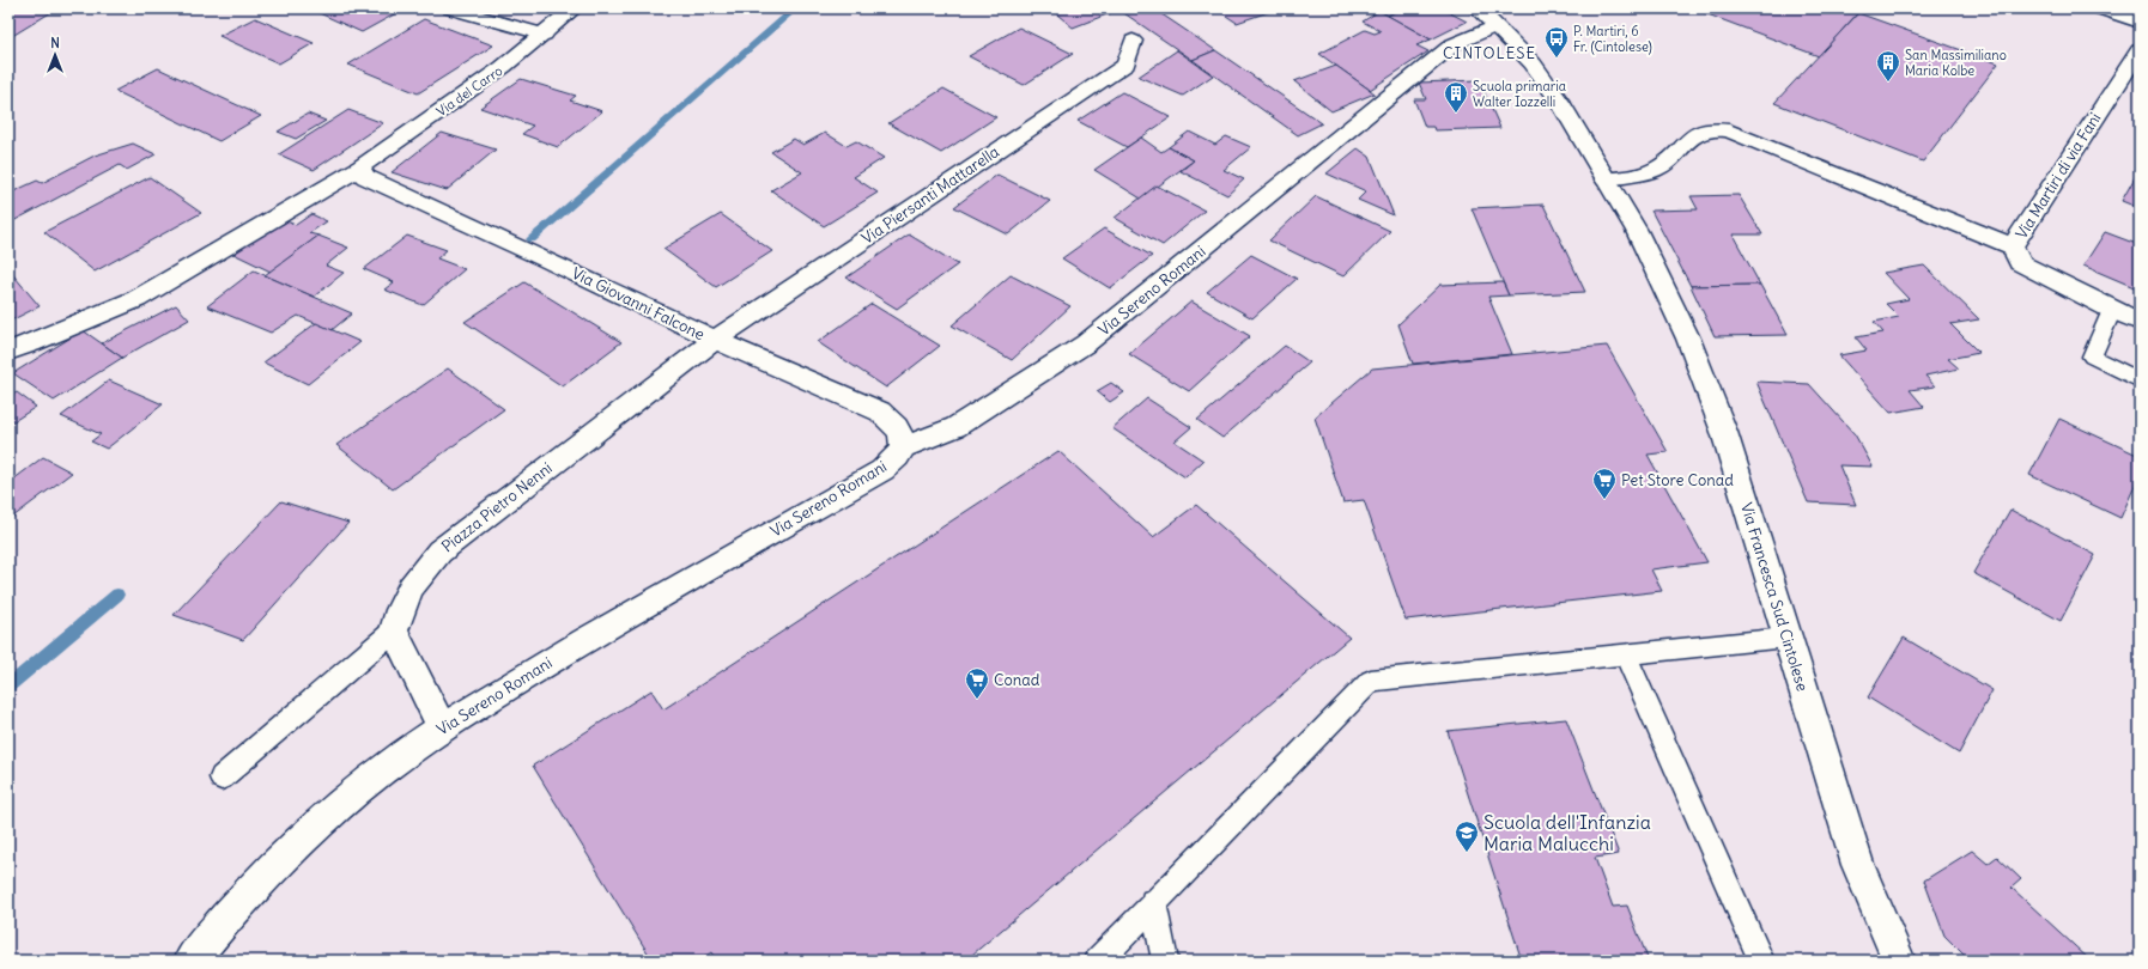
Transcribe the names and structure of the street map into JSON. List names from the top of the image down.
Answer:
{
  "streets": {
    "street": [
      "Via del Carro",
      "Via Martiri di via Fani",
      "Via Piersanti Mattarella",
      "Via Sereno Romani",
      "Via Giovanni Falcone",
      "Piazza Pietro Nenni",
      "Via Francesca Sud Cintolese"
    ]
  },
  "crossings": [
    ["Via del Carro", "Via Giovanni Falcone"],
    ["Via Piersanti Mattarella", "Via Giovanni Falcone"],
    ["Via Piersanti Mattarella", "Piazza Pietro Nenni"],
    ["Via Sereno Romani", "Via Giovanni Falcone"],
    ["Via Sereno Romani", "Via Francesca Sud Cintolese"],
    ["Via Giovanni Falcone", "Piazza Pietro Nenni"]
  ],
  "districts": ["CINTOLESE"],
  "places": {
    "bus stop": ["P. Martiri, 6 Fr. (Cintolese)"],
    "building": ["San Massimiliano Maria Kolbe", "Scuola primaria Walter Iozzelli"],
    "supermarket": ["Pet Store Conad", "Conad"],
    "school or university": ["Scuola dell'Infanzia Maria Malucchi"]
  },
  "north": "top"
}
